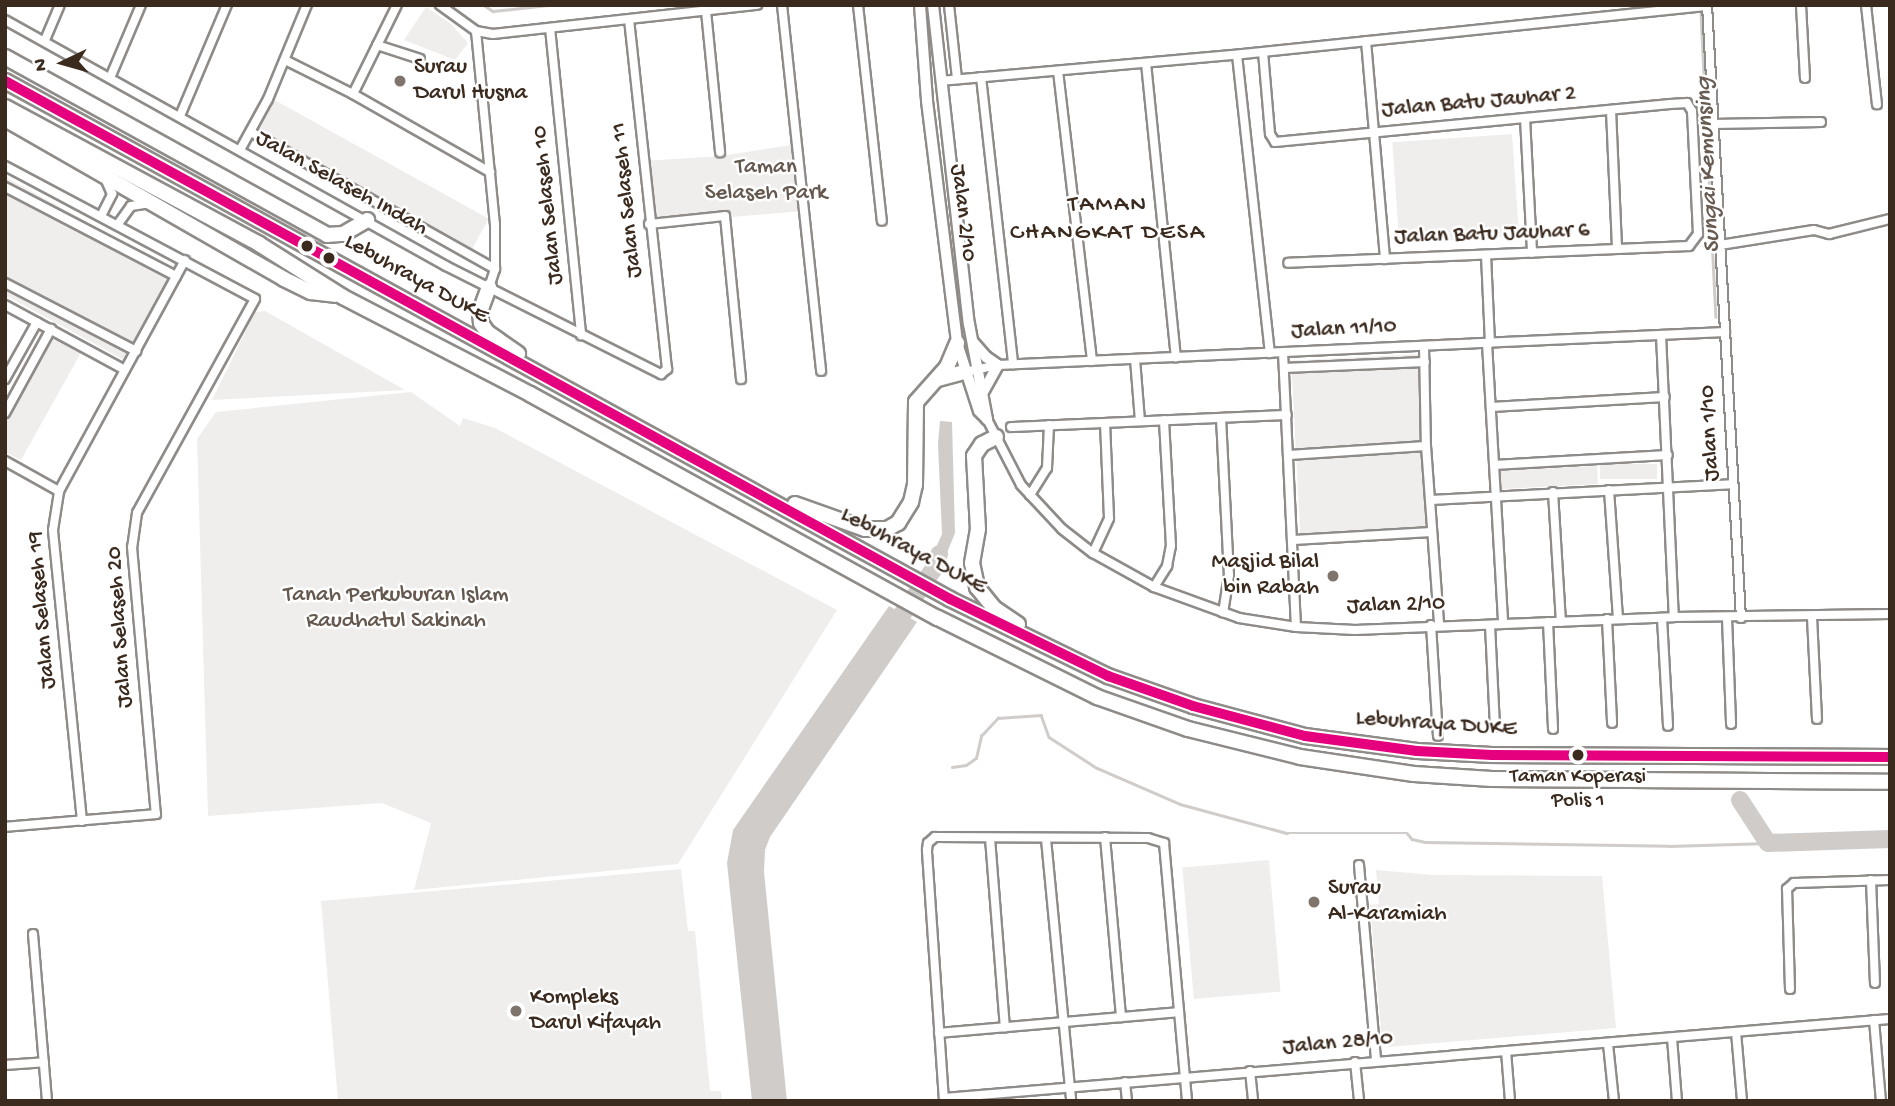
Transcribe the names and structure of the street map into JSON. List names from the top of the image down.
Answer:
{
  "streets": {
    "highway": ["Lebuhraya DUKE"],
    "street": [
      "Jalan Batu Jauhar 2",
      "Jalan Selaseh Indah",
      "Jalan Selaseh 11",
      "Jalan Selaseh 10",
      "Jalan 2/10",
      "Jalan Batu Jauhar 6",
      "Jalan 11/10",
      "Jalan 1/10",
      "Jalan Selaseh 19",
      "Jalan Selaseh 20",
      "Jalan 28/10"
    ]
  },
  "crossings": [
    ["Jalan Batu Jauhar 2", "Jalan Batu Jauhar 6"],
    ["Jalan Selaseh Indah", "Jalan Selaseh 11"],
    ["Jalan Selaseh Indah", "Jalan Selaseh 10"],
    ["Jalan 2/10", "Jalan 11/10"],
    ["Jalan 2/10", "Jalan 1/10"],
    ["Jalan 11/10", "Jalan 1/10"],
    ["Jalan Selaseh 19", "Jalan Selaseh 20"]
  ],
  "districts": ["TAMAN CHANGKAT DESA"],
  "water": ["Sungai Kemunsing"],
  "parks": ["Taman Selaseh Park", "Tanah Perkuburan Islam Raudhatul Sakinah"],
  "places": [
    "Surau Darul Husna",
    "Masjid Bilal bin Rabah",
    "Taman Koperasi Polis 1",
    "Surau Al-Karamiah",
    "Kompleks Darul Kifayah"
  ],
  "north": "left"
}
